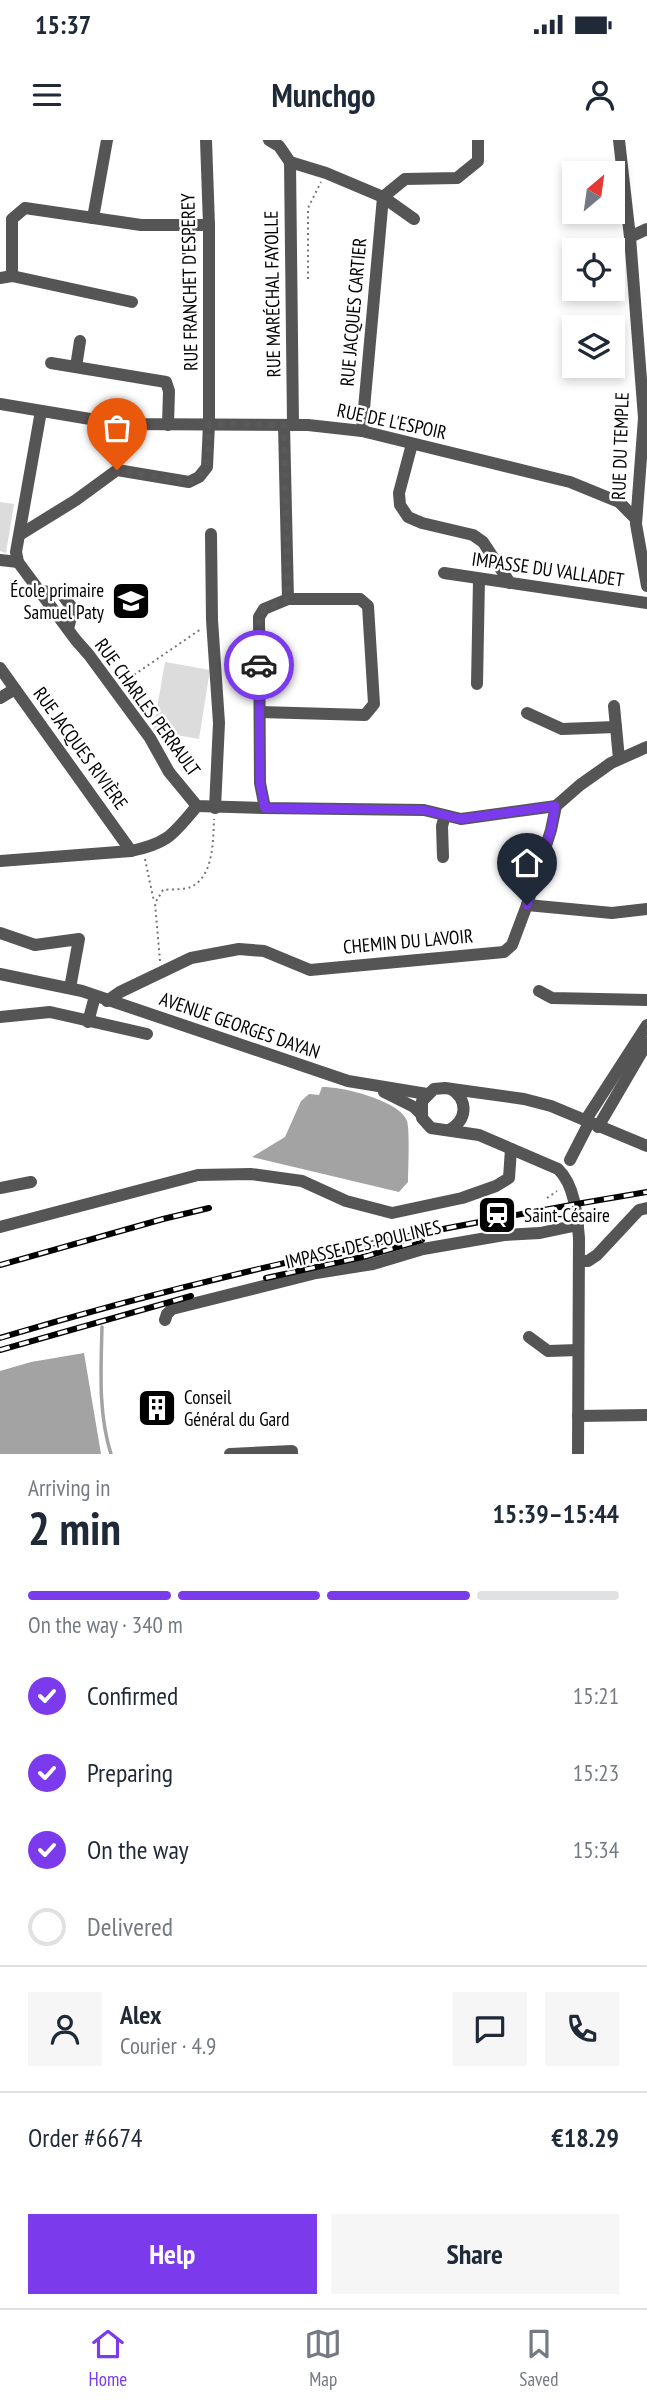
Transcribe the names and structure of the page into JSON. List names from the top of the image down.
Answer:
{
  "streets": {
    "street": [
      "RUE FRANCHET D'ESPEREY",
      "RUE MARÉCHAL FAYOLLE",
      "RUE JACQUES CARTIER",
      "RUE DE L'ESPOIR",
      "RUE DU TEMPLE",
      "IMPASSE DU VALLADET",
      "RUE CHARLES PERRAULT",
      "RUE JACQUES RIVIÈRE",
      "CHEMIN DU LAVOIR",
      "AVENUE GEORGES DAYAN",
      "IMPASSE DES POULINES"
    ]
  },
  "crossings": [
    ["RUE FRANCHET D'ESPEREY", "RUE DE L'ESPOIR"],
    ["RUE MARÉCHAL FAYOLLE", "RUE DE L'ESPOIR"],
    ["RUE JACQUES CARTIER", "RUE DE L'ESPOIR"],
    ["RUE DE L'ESPOIR", "RUE DU TEMPLE"],
    ["RUE CHARLES PERRAULT", "CHEMIN DU LAVOIR"],
    ["CHEMIN DU LAVOIR", "AVENUE GEORGES DAYAN"]
  ],
  "places": {
    "school or university": ["École primaire Samuel Paty"],
    "station": ["Saint-Césaire"],
    "building": ["Conseil Général du Gard"]
  },
  "north": "top right",
  "page": {
    "status": "15:37",
    "header": "Munchgo",
    "heading": ["2 min", "Arriving in", "15:39–15:44"],
    "panel": [
      "Alex",
      "Courier · 4.9",
      "Order #6674",
      "€18.29"
    ],
    "bar": "On the way · 340 m",
    "list": [
      ["Confirmed", "15:21"],
      ["Preparing", "15:23"],
      ["On the way", "15:34"],
      "Delivered"
    ],
    "buttons": ["Help", "Share"],
    "tabs": ["Home", "Map", "Saved"]
  }
}
